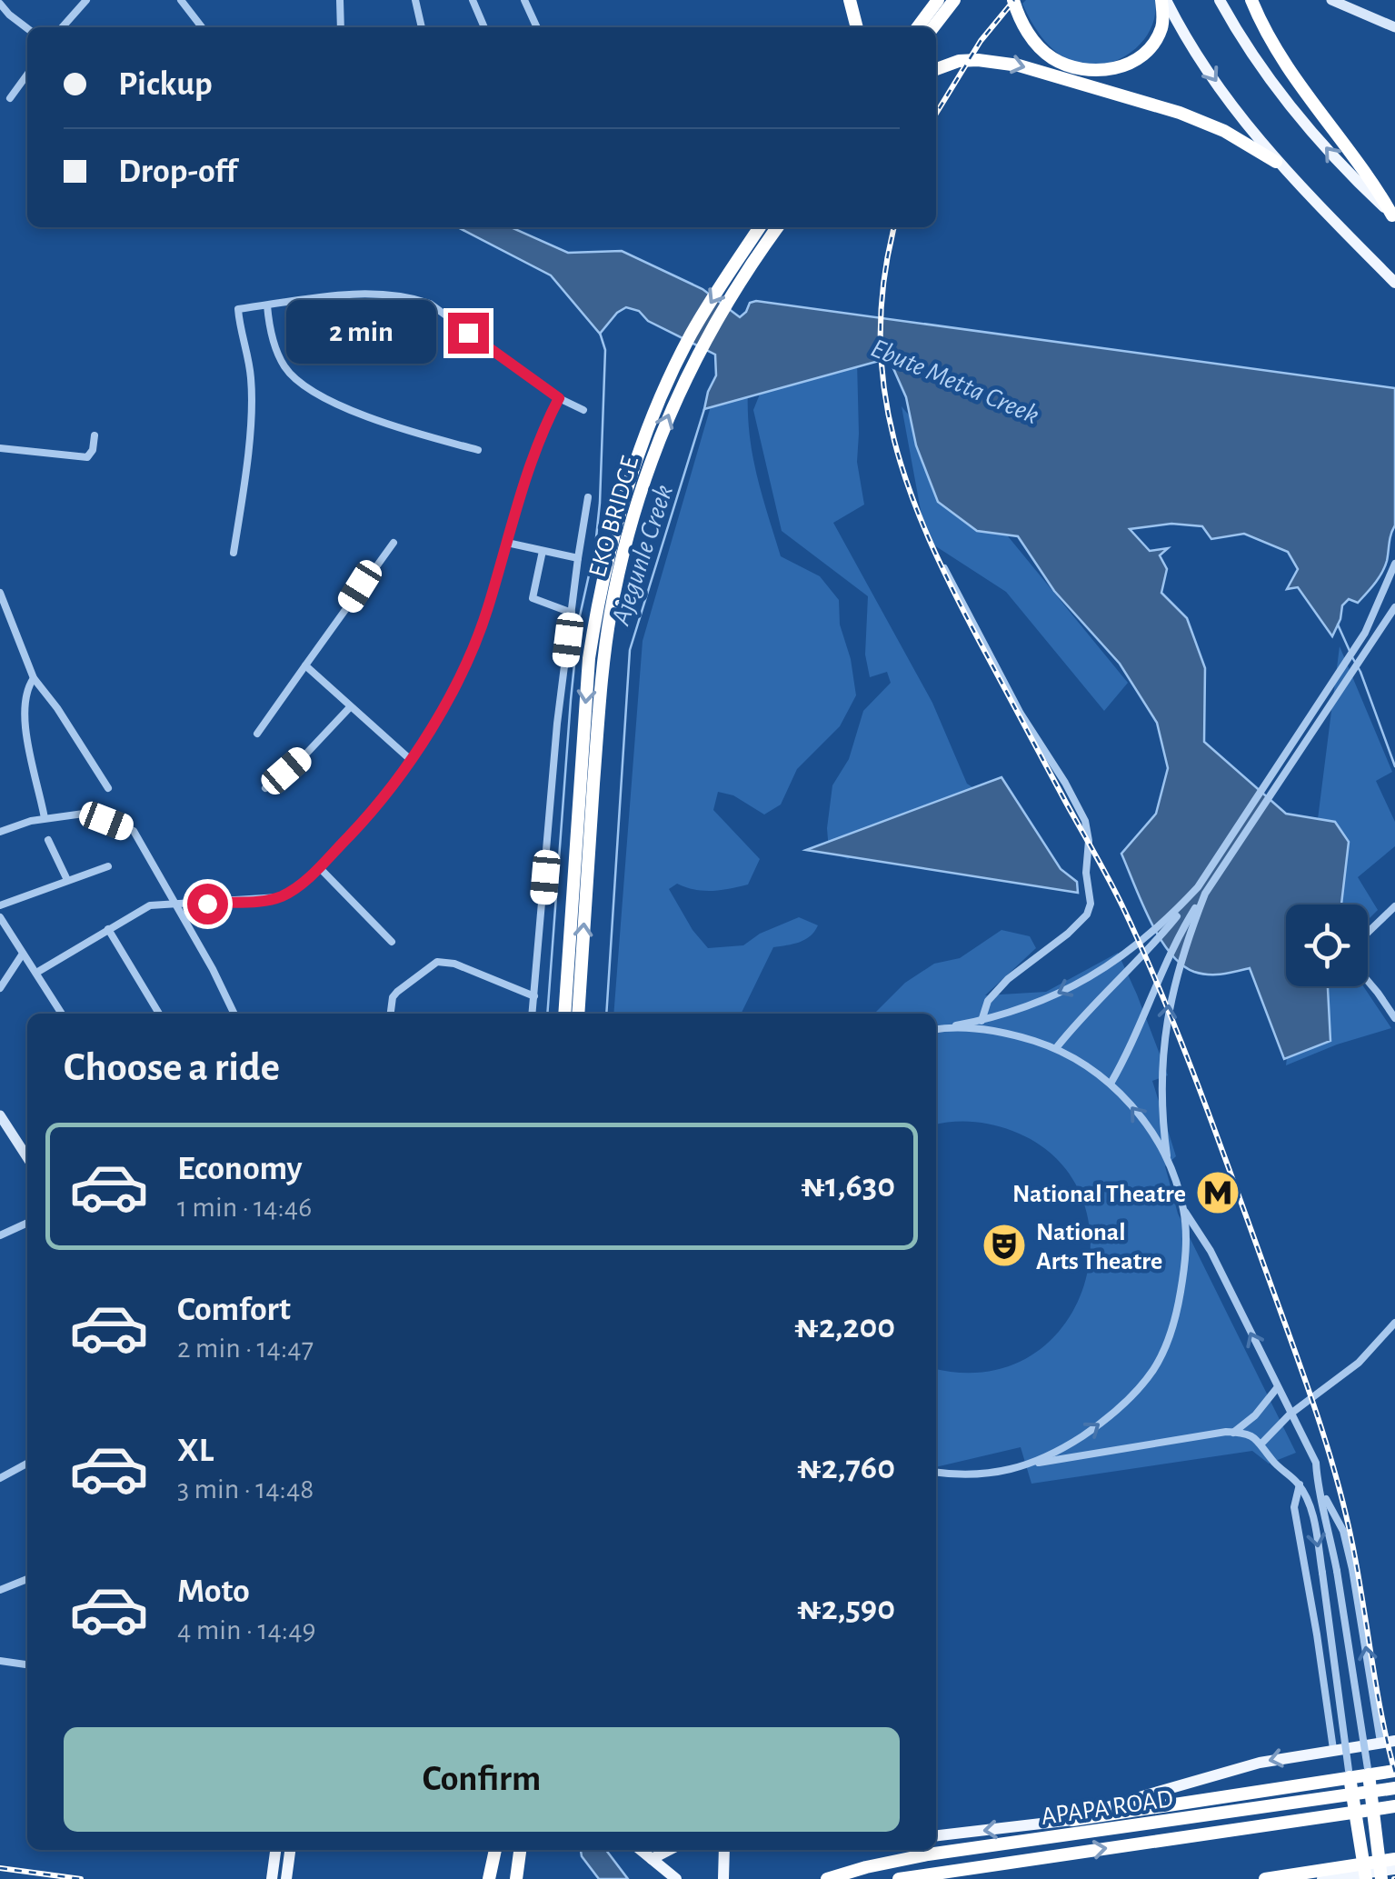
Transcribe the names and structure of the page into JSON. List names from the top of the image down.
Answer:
{
  "streets": {
    "highway": ["EKO BRIDGE", "APAPA ROAD"]
  },
  "water": ["Ebute Metta Creek", "Ajegunle Creek"],
  "places": {
    "metro station": ["National Theatre"],
    "theatre": ["National Arts Theatre"]
  },
  "page": {
    "banner": ["Pickup", "Drop-off"],
    "bubble": "2 min",
    "heading": "Choose a ride",
    "list": [
      {
        "name": "Economy",
        "note": "1 min · 14:46",
        "value": "₦1,630"
      },
      {
        "name": "Comfort",
        "note": "2 min · 14:47",
        "value": "₦2,200"
      },
      {
        "name": "XL",
        "note": "3 min · 14:48",
        "value": "₦2,760"
      },
      {
        "name": "Moto",
        "note": "4 min · 14:49",
        "value": "₦2,590"
      }
    ],
    "buttons": "Confirm"
  }
}
